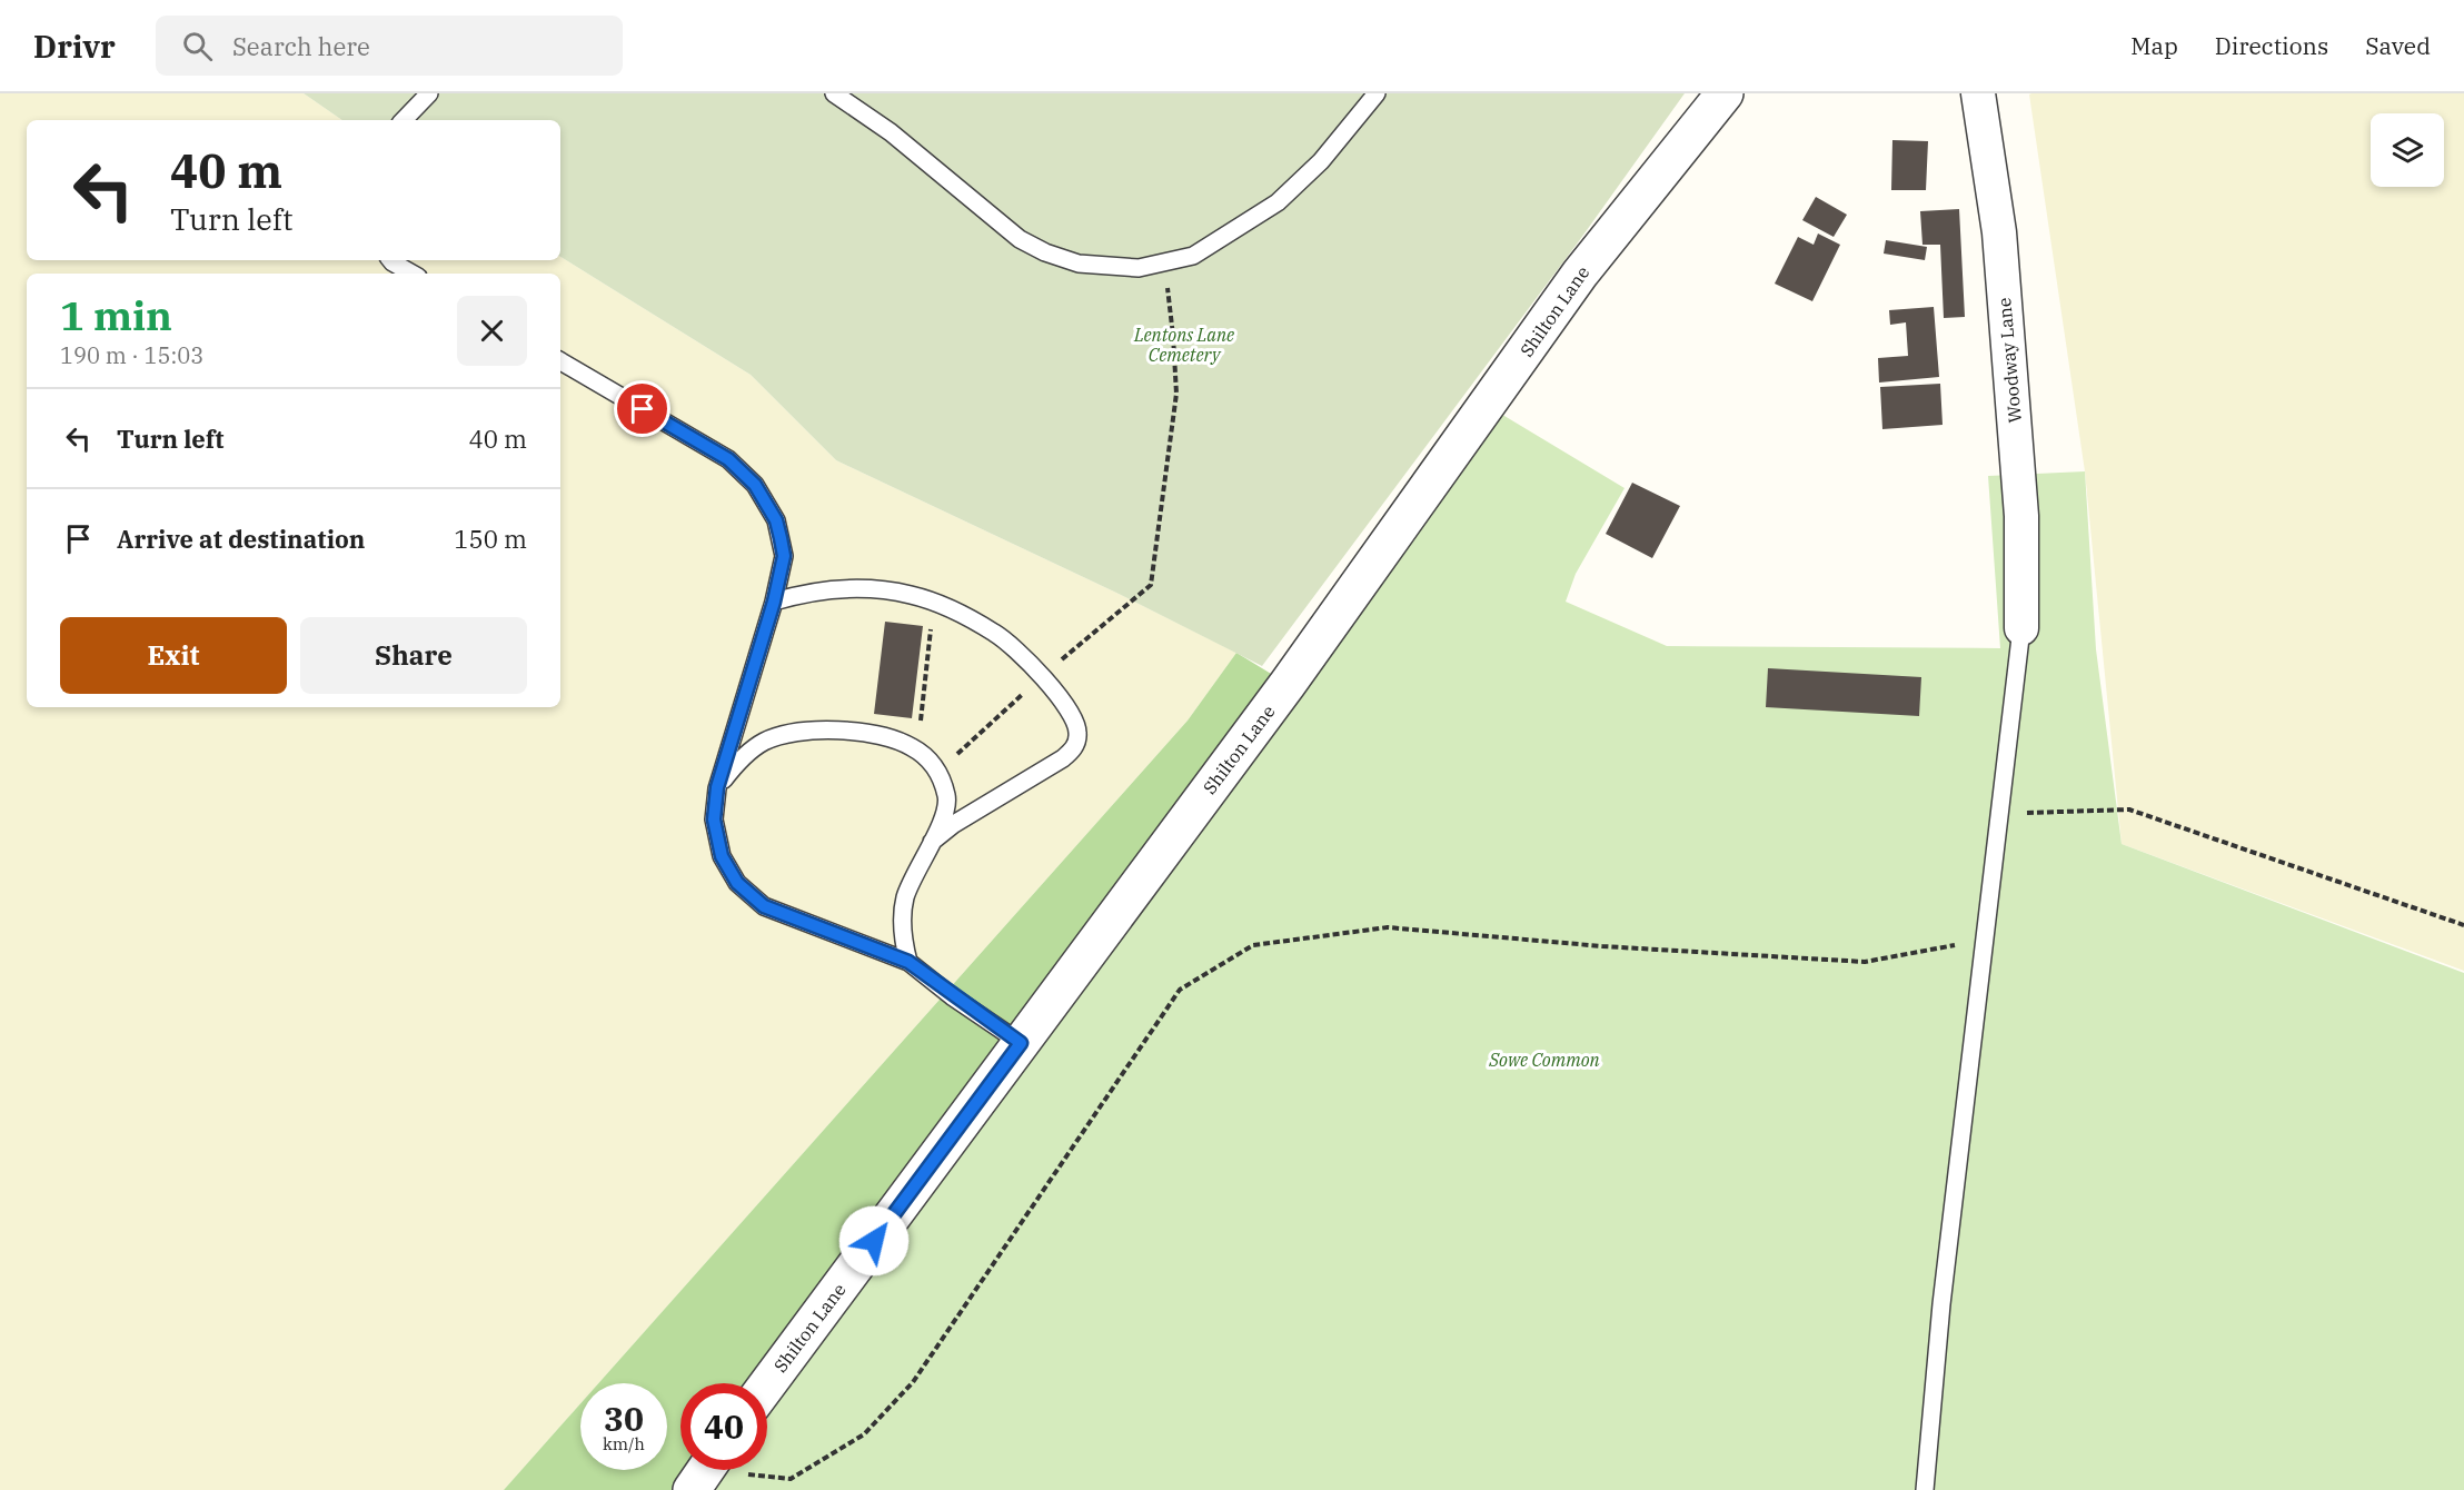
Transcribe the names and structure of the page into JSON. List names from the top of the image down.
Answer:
{
  "streets": {
    "street": ["Shilton Lane", "Woodway Lane"]
  },
  "parks": ["Lentons Lane Cemetery", "Sowe Common"],
  "page": {
    "header": "Drivr",
    "search": "Search here",
    "nav": ["Map", "Directions", "Saved"],
    "turn": ["40 m", "Turn left"],
    "heading": ["1 min", "190 m · 15:03"],
    "list": [
      {
        "name": "Turn left",
        "value": "40 m"
      },
      {
        "name": "Arrive at destination",
        "value": "150 m"
      }
    ],
    "buttons": ["Exit", "Share"],
    "speed": "30 km/h",
    "limit": "40"
  }
}
